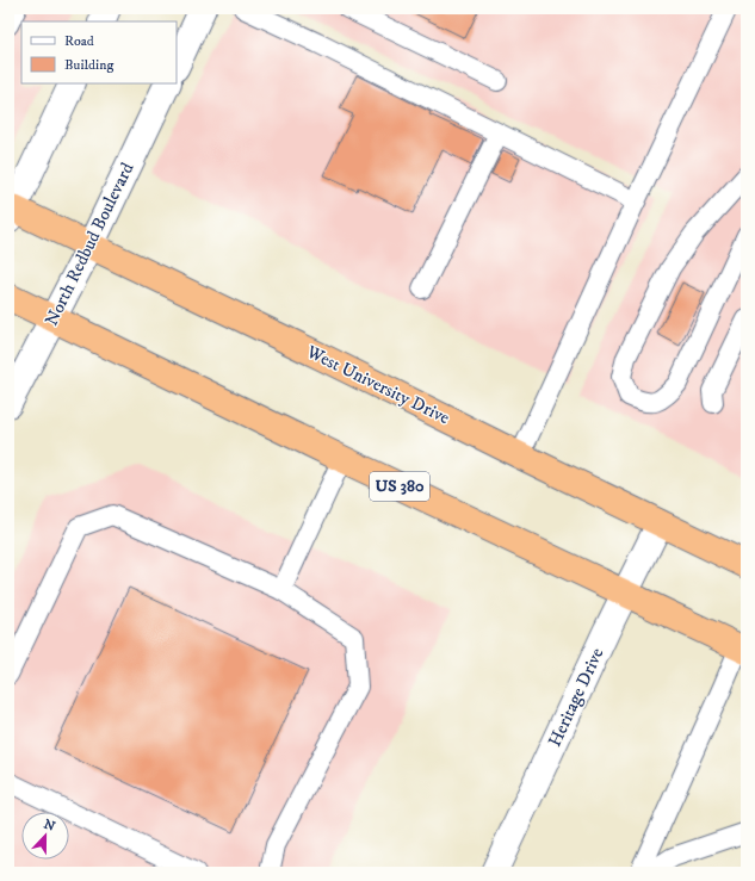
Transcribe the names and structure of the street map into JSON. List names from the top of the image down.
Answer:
{
  "streets": {
    "highway": ["West University Drive", "US 380"],
    "street": ["North Redbud Boulevard", "Heritage Drive"]
  },
  "crossings": [
    ["North Redbud Boulevard", "West University Drive"],
    ["North Redbud Boulevard", "US 380"],
    ["West University Drive", "Heritage Drive"],
    ["US 380", "Heritage Drive"]
  ],
  "legend": ["Road", "Building"],
  "north": "top"
}
